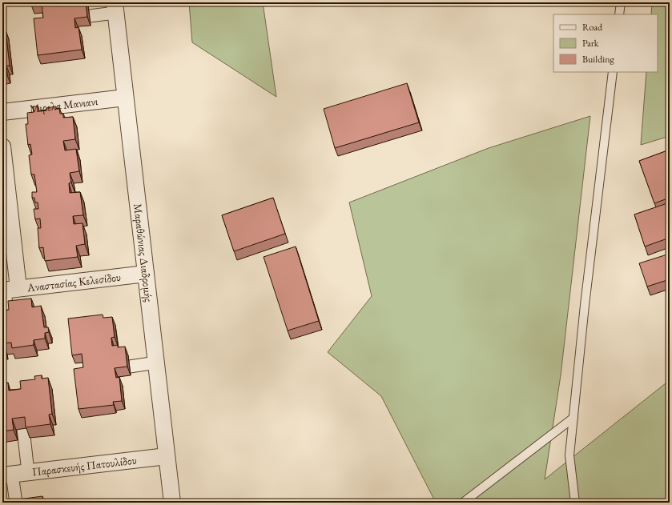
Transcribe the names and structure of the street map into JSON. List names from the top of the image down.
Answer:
{
  "streets": {
    "street": [
      "Μιρελα Μανιανι",
      "Μαραθώνιας Διαδρομής",
      "Αναστασίας Κελεσίδου",
      "Παρασκευής Πατουλίδου"
    ]
  },
  "crossings": [
    ["Μιρελα Μανιανι", "Μαραθώνιας Διαδρομής"],
    ["Μαραθώνιας Διαδρομής", "Αναστασίας Κελεσίδου"],
    ["Μαραθώνιας Διαδρομής", "Παρασκευής Πατουλίδου"]
  ],
  "legend": ["Road", "Park", "Building"]
}
